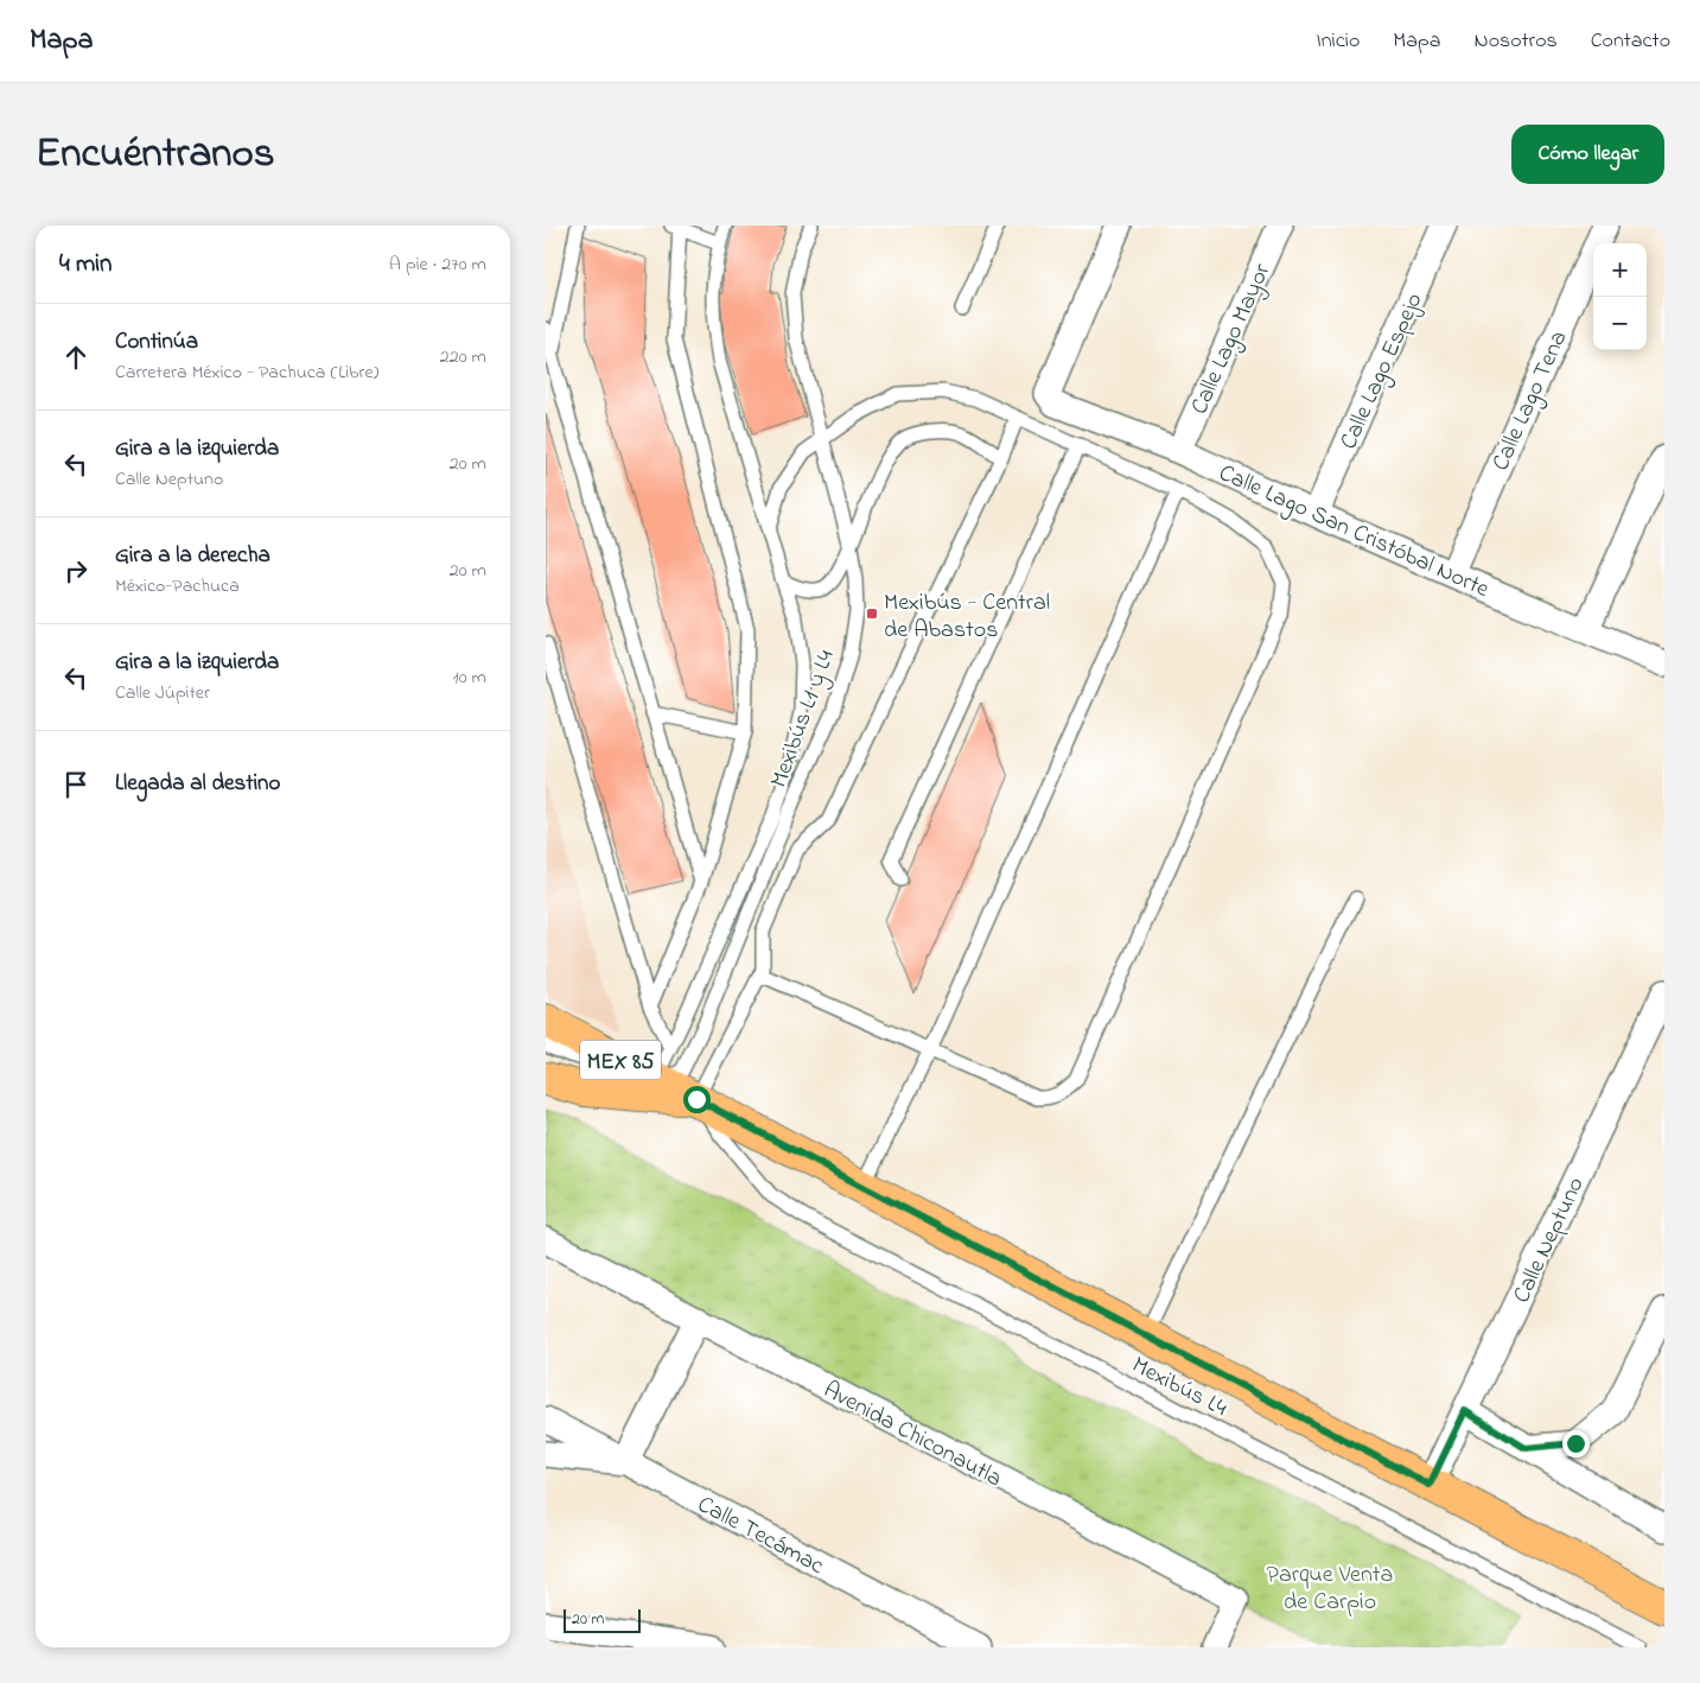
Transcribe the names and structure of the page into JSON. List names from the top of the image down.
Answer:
{
  "streets": {
    "main road": ["MEX 85"],
    "street": [
      "Calle Lago Mayor",
      "Calle Lago Espejo",
      "Calle Lago Tena",
      "Calle Lago San Cristóbal Norte",
      "Calle Neptuno",
      "Avenida Chiconautla",
      "Calle Tecámac"
    ],
    "lane": ["Mexibús L1 y L4", "Mexibús L4"]
  },
  "crossings": [
    ["Calle Lago Mayor", "Calle Lago San Cristóbal Norte"],
    ["Calle Lago Espejo", "Calle Lago San Cristóbal Norte"],
    ["Calle Lago Tena", "Calle Lago San Cristóbal Norte"],
    ["Mexibús L1 y L4", "MEX 85"],
    ["Mexibús L1 y L4", "Mexibús L4"],
    ["MEX 85", "Calle Neptuno"],
    ["MEX 85", "Mexibús L4"]
  ],
  "parks": ["Parque Venta de Carpio"],
  "places": {
    "transit": ["Mexibús - Central de Abastos"]
  },
  "scale_bar": "20 m",
  "page": {
    "header": "Mapa",
    "nav": [
      "Inicio",
      "Mapa",
      "Nosotros",
      "Contacto"
    ],
    "title": "Encuéntranos",
    "buttons": "Cómo llegar",
    "heading": ["4 min", "A pie · 270 m"],
    "map_buttons": ["+", "−"],
    "list": [
      ["Continúa", "Carretera México - Pachuca (Libre)", "220 m"],
      ["Gira a la izquierda", "Calle Neptuno", "20 m"],
      ["Gira a la derecha", "México-Pachuca", "20 m"],
      ["Gira a la izquierda", "Calle Júpiter", "10 m"],
      "Llegada al destino"
    ],
    "scale": "20 m"
  }
}
